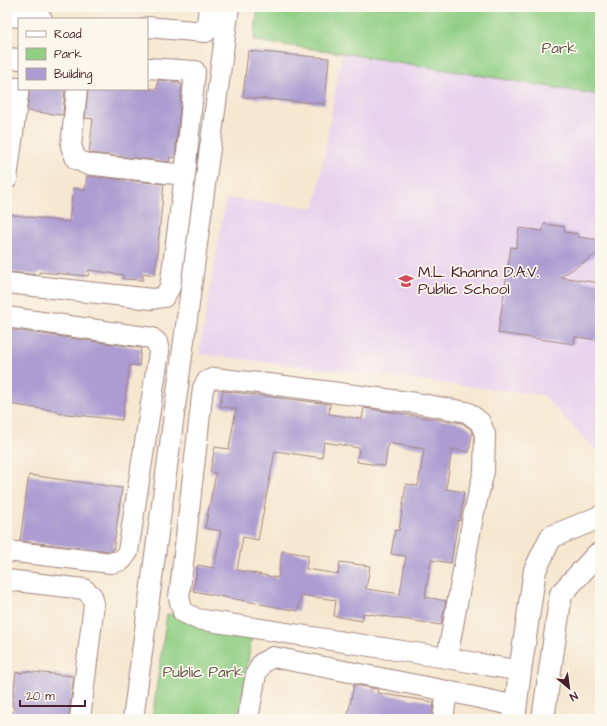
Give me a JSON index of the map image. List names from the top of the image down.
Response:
{
  "parks": ["Park", "Public Park"],
  "places": {
    "school or university": ["M.L. Khanna D.A.V. Public School"]
  },
  "legend": ["Road", "Park", "Building"],
  "scale_bar": "20 m",
  "north": "bottom right"
}
